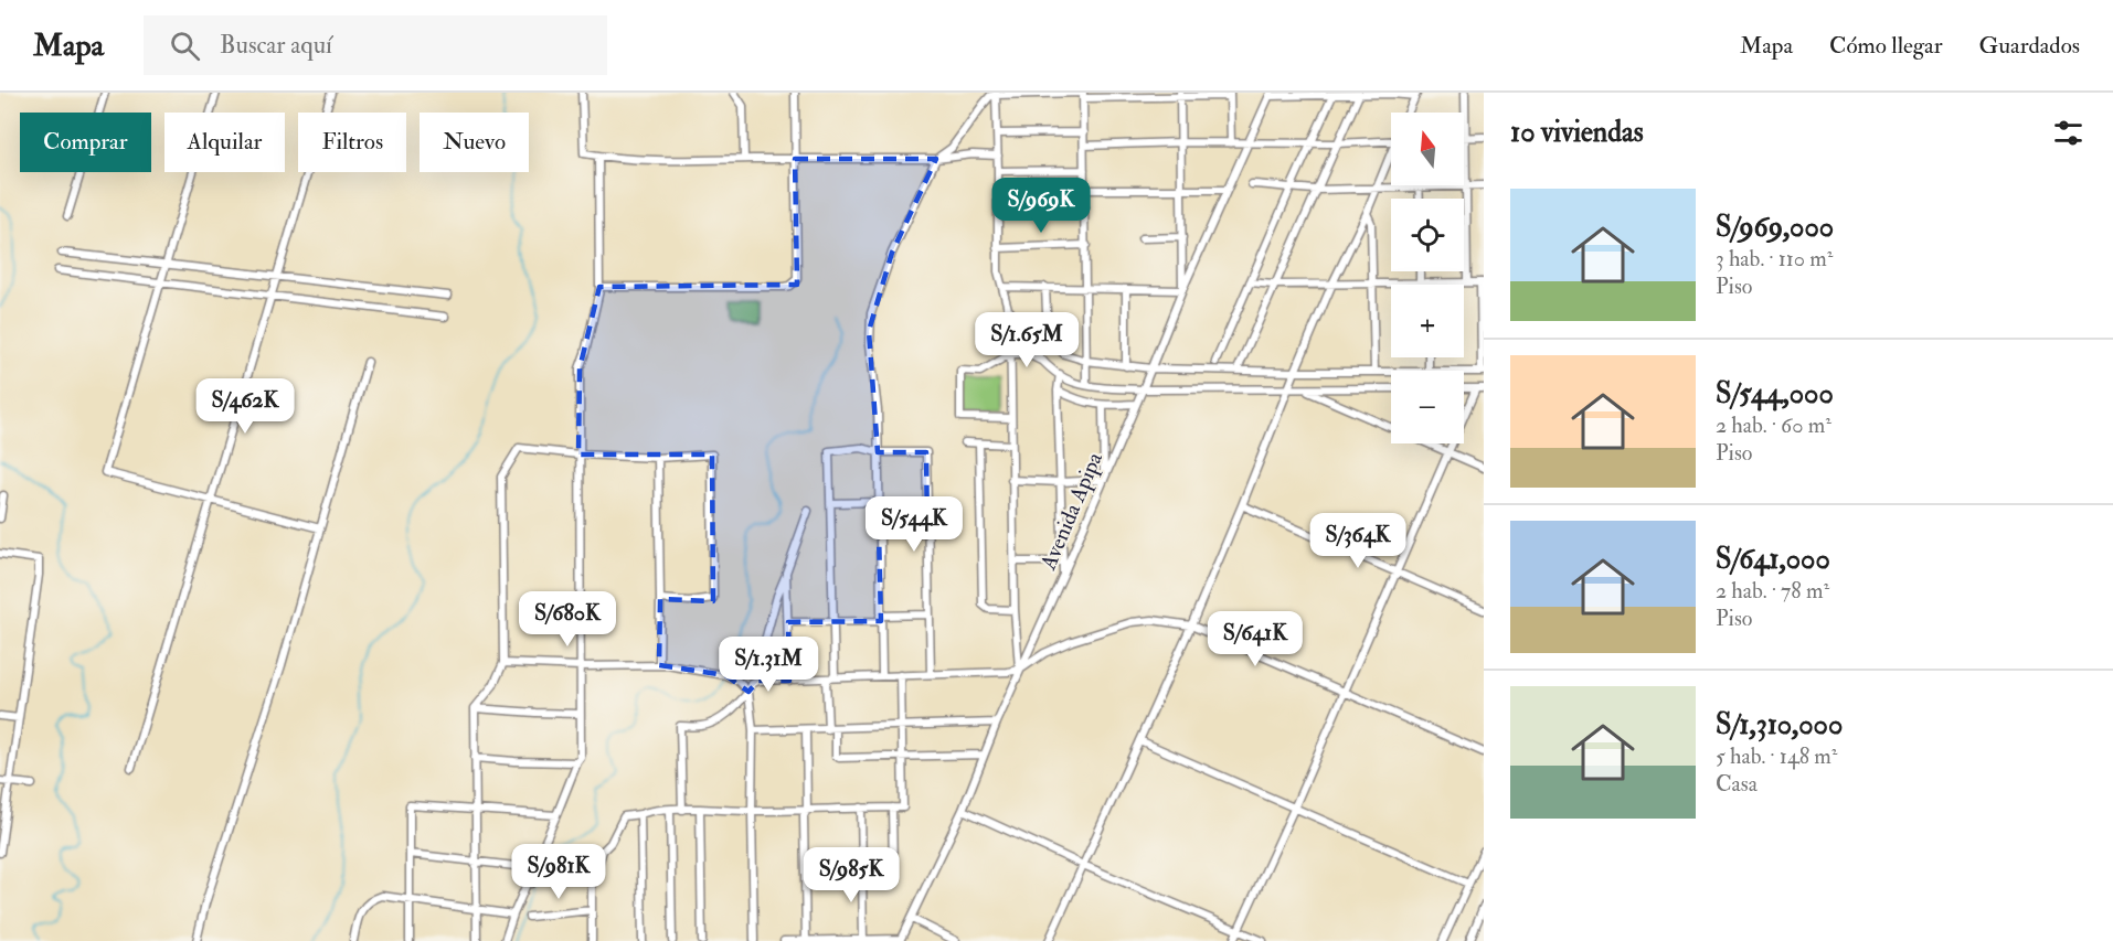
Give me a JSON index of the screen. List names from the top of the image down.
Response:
{
  "streets": {
    "street": ["Avenida Apipa"]
  },
  "north": "top",
  "page": {
    "header": "Mapa",
    "search": "Buscar aquí",
    "nav": ["Mapa", "Cómo llegar", "Guardados"],
    "heading": "10 viviendas",
    "map_buttons": ["+", "−"],
    "chip": [
      "Comprar",
      "Alquilar",
      "Filtros",
      "Nuevo"
    ],
    "list": [
      {
        "name": "S/969,000",
        "note": "3 hab. · 110 m² · Piso"
      },
      {
        "name": "S/544,000",
        "note": "2 hab. · 60 m² · Piso"
      },
      {
        "name": "S/641,000",
        "note": "2 hab. · 78 m² · Piso"
      },
      {
        "name": "S/1,310,000",
        "note": "5 hab. · 148 m² · Casa"
      }
    ],
    "price": [
      "S/969K",
      "S/1.65M",
      "S/462K",
      "S/544K",
      "S/364K",
      "S/680K",
      "S/641K",
      "S/1.31M",
      "S/981K",
      "S/985K"
    ]
  }
}
